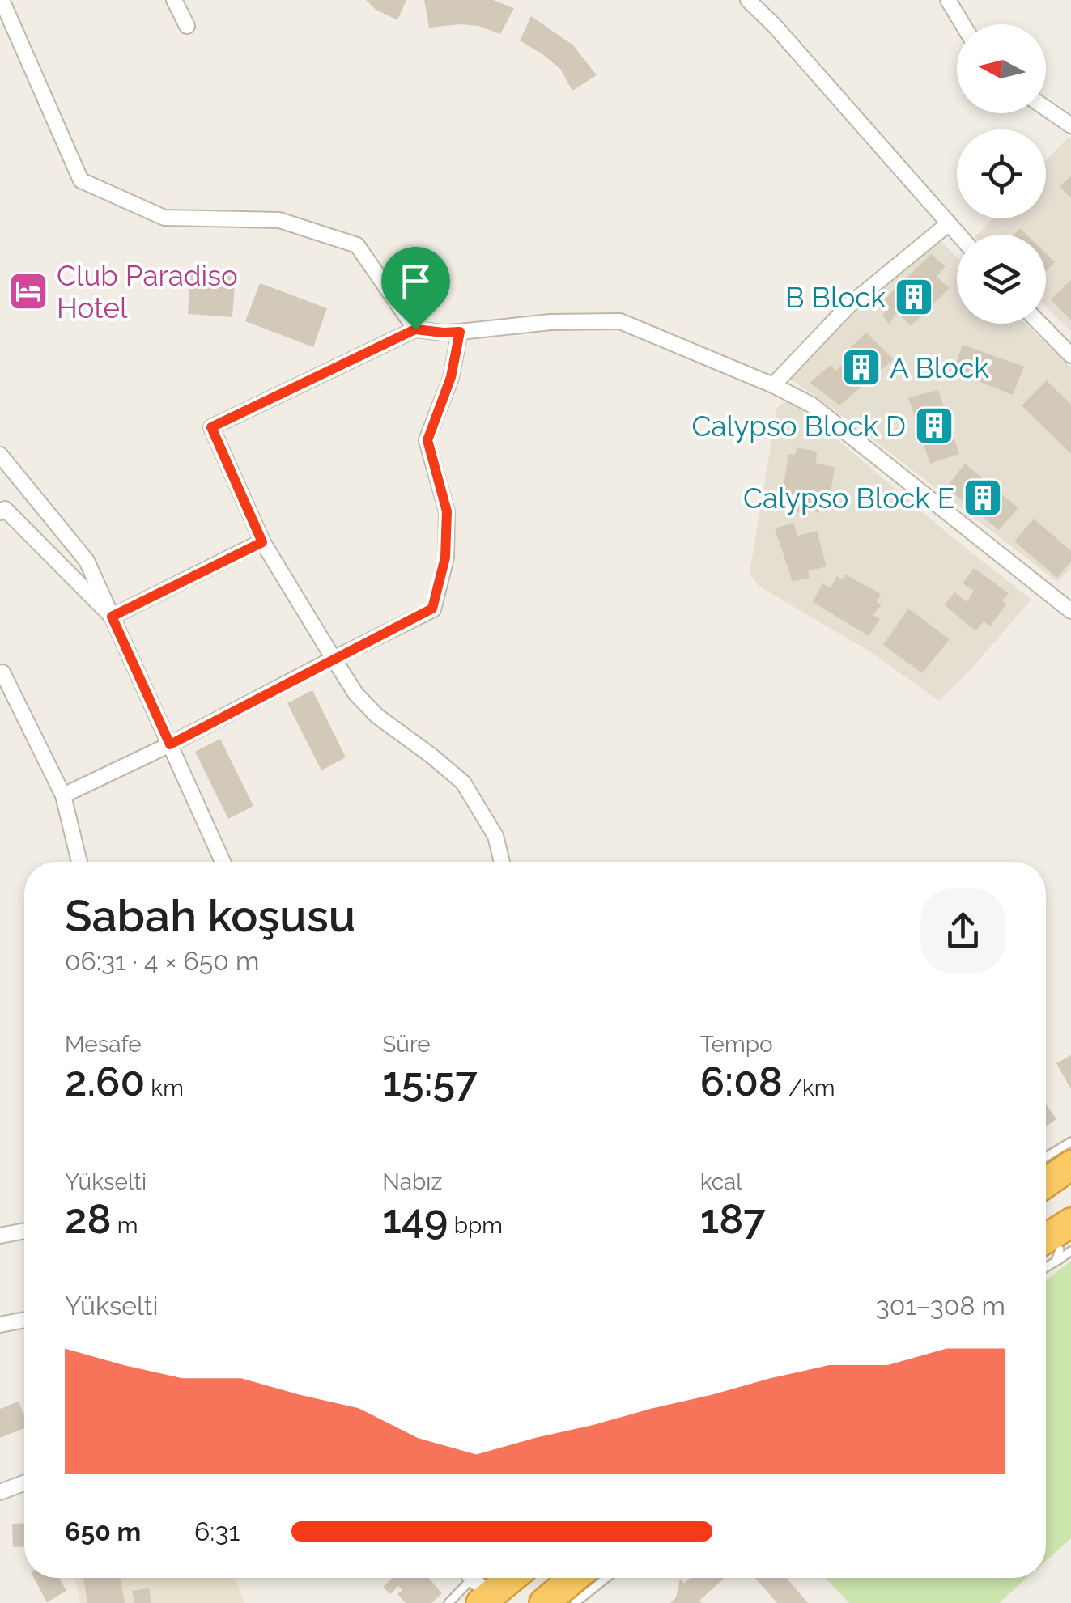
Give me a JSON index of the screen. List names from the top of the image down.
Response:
{
  "places": {
    "hotel": ["Club Paradiso Hotel"],
    "building": [
      "B Block",
      "A Block",
      "Calypso Block D",
      "Calypso Block E"
    ]
  },
  "north": "left",
  "page": {
    "heading": ["Sabah koşusu", "06:31 · 4 × 650 m"],
    "stats": [
      ["Mesafe", "2.60 km"],
      ["Süre", "15:57"],
      ["Tempo", "6:08 /km"],
      ["Yükselti", "28 m"],
      ["Nabız", "149 bpm"],
      ["kcal", "187"]
    ],
    "chart": ["Yükselti", "301–308 m"],
    "list": [
      {
        "name": "650 m",
        "note": "6:31"
      }
    ]
  }
}
